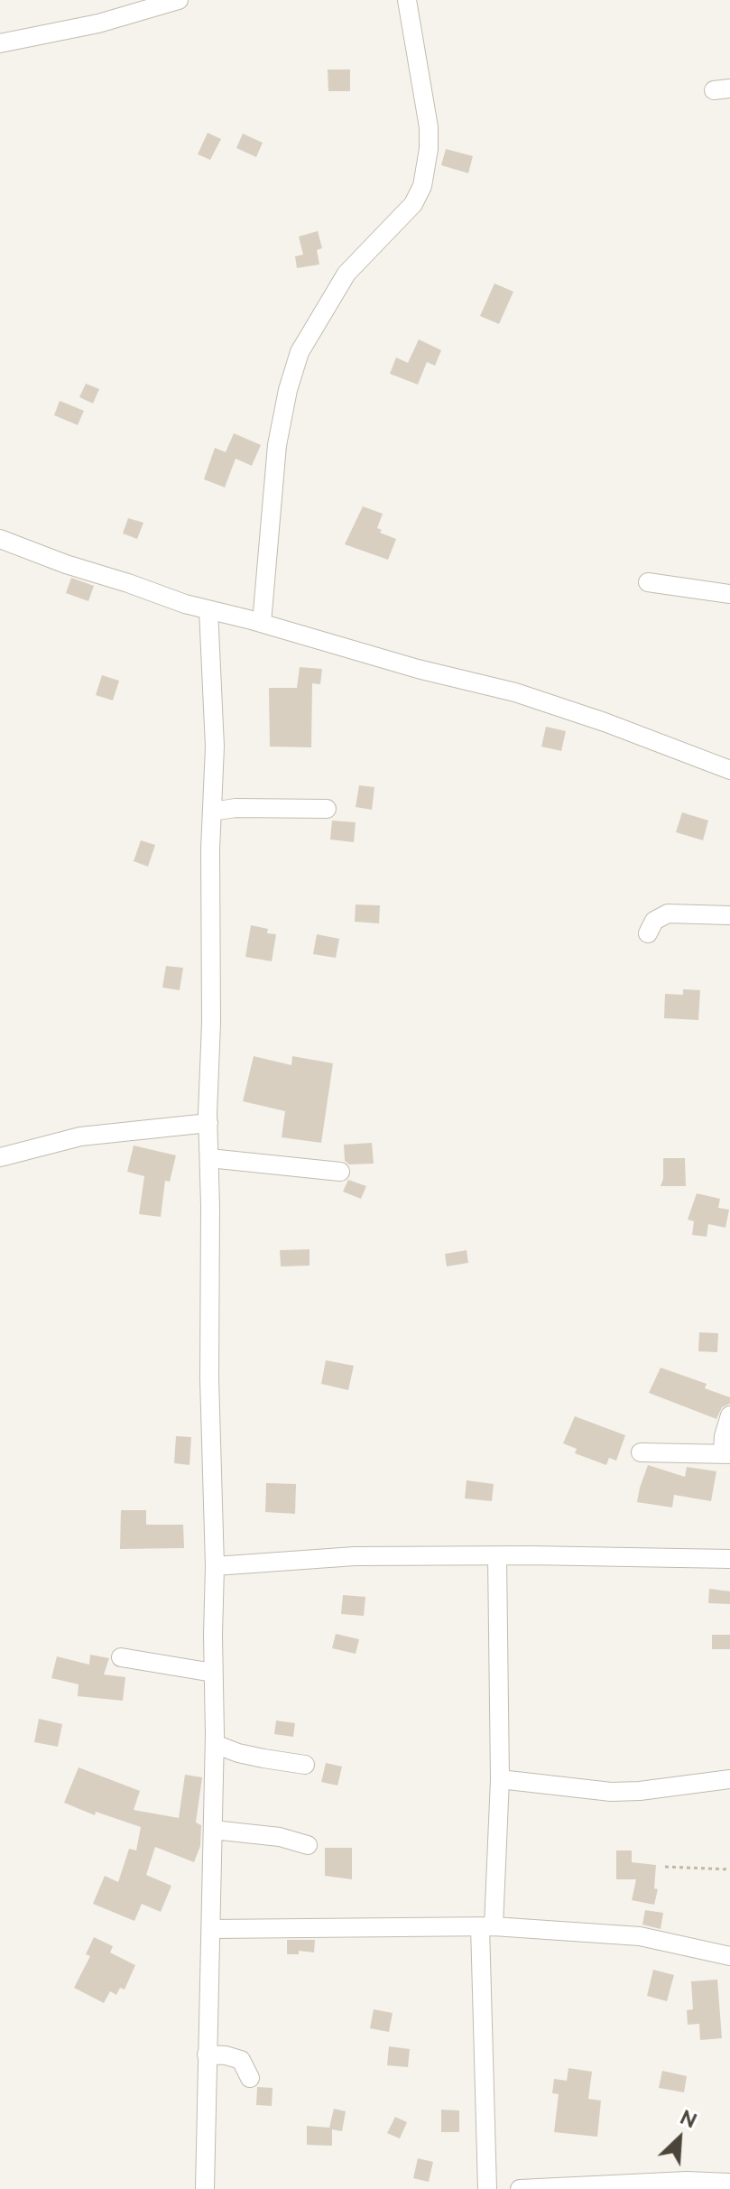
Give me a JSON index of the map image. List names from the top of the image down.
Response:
{
  "north": "top right"
}
